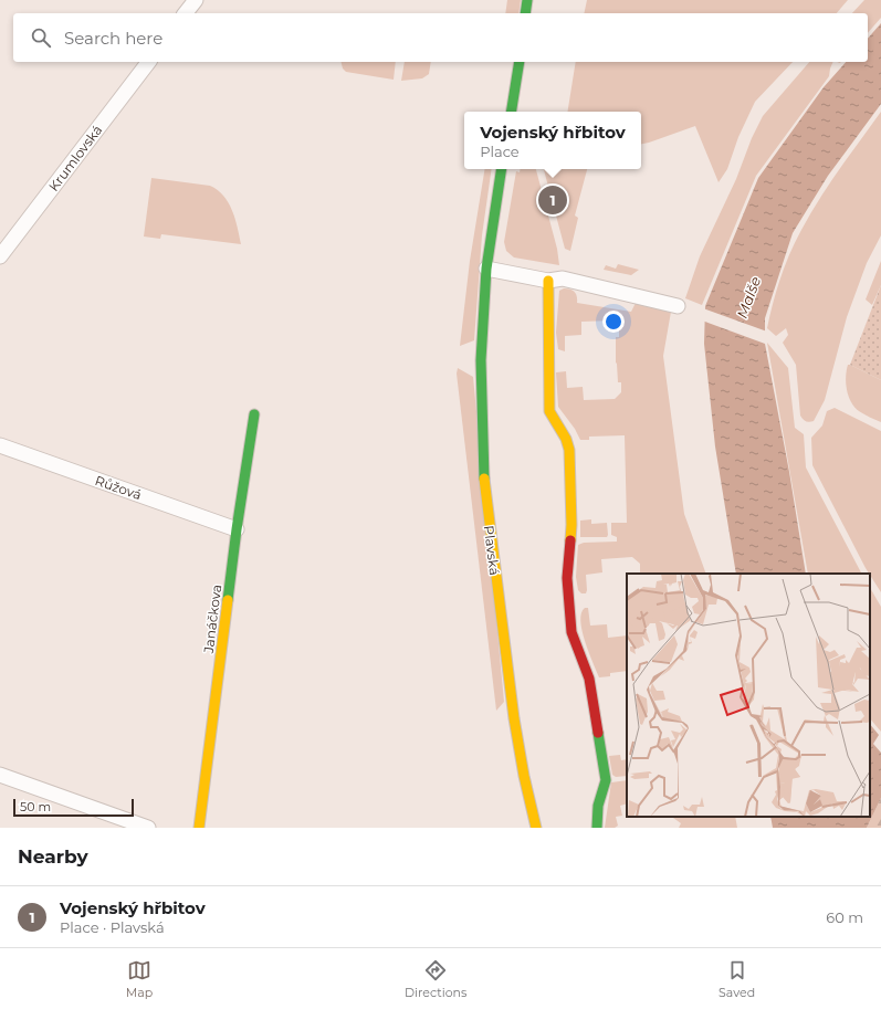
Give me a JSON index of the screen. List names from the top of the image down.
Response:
{
  "streets": {
    "street": [
      "Krumlovská",
      "Růžová",
      "Plavská",
      "Janáčkova"
    ]
  },
  "crossings": [
    ["Růžová", "Janáčkova"]
  ],
  "water": ["Malše"],
  "scale_bar": "50 m",
  "page": {
    "search": "Search here",
    "popup": ["Vojenský hřbitov", "Place"],
    "pins": "1",
    "scale": "50 m",
    "heading": "Nearby",
    "list": [
      {
        "mark": "1",
        "name": "Vojenský hřbitov",
        "note": "Place · Plavská",
        "value": "60 m"
      }
    ],
    "nav": ["Map", "Directions", "Saved"]
  }
}
